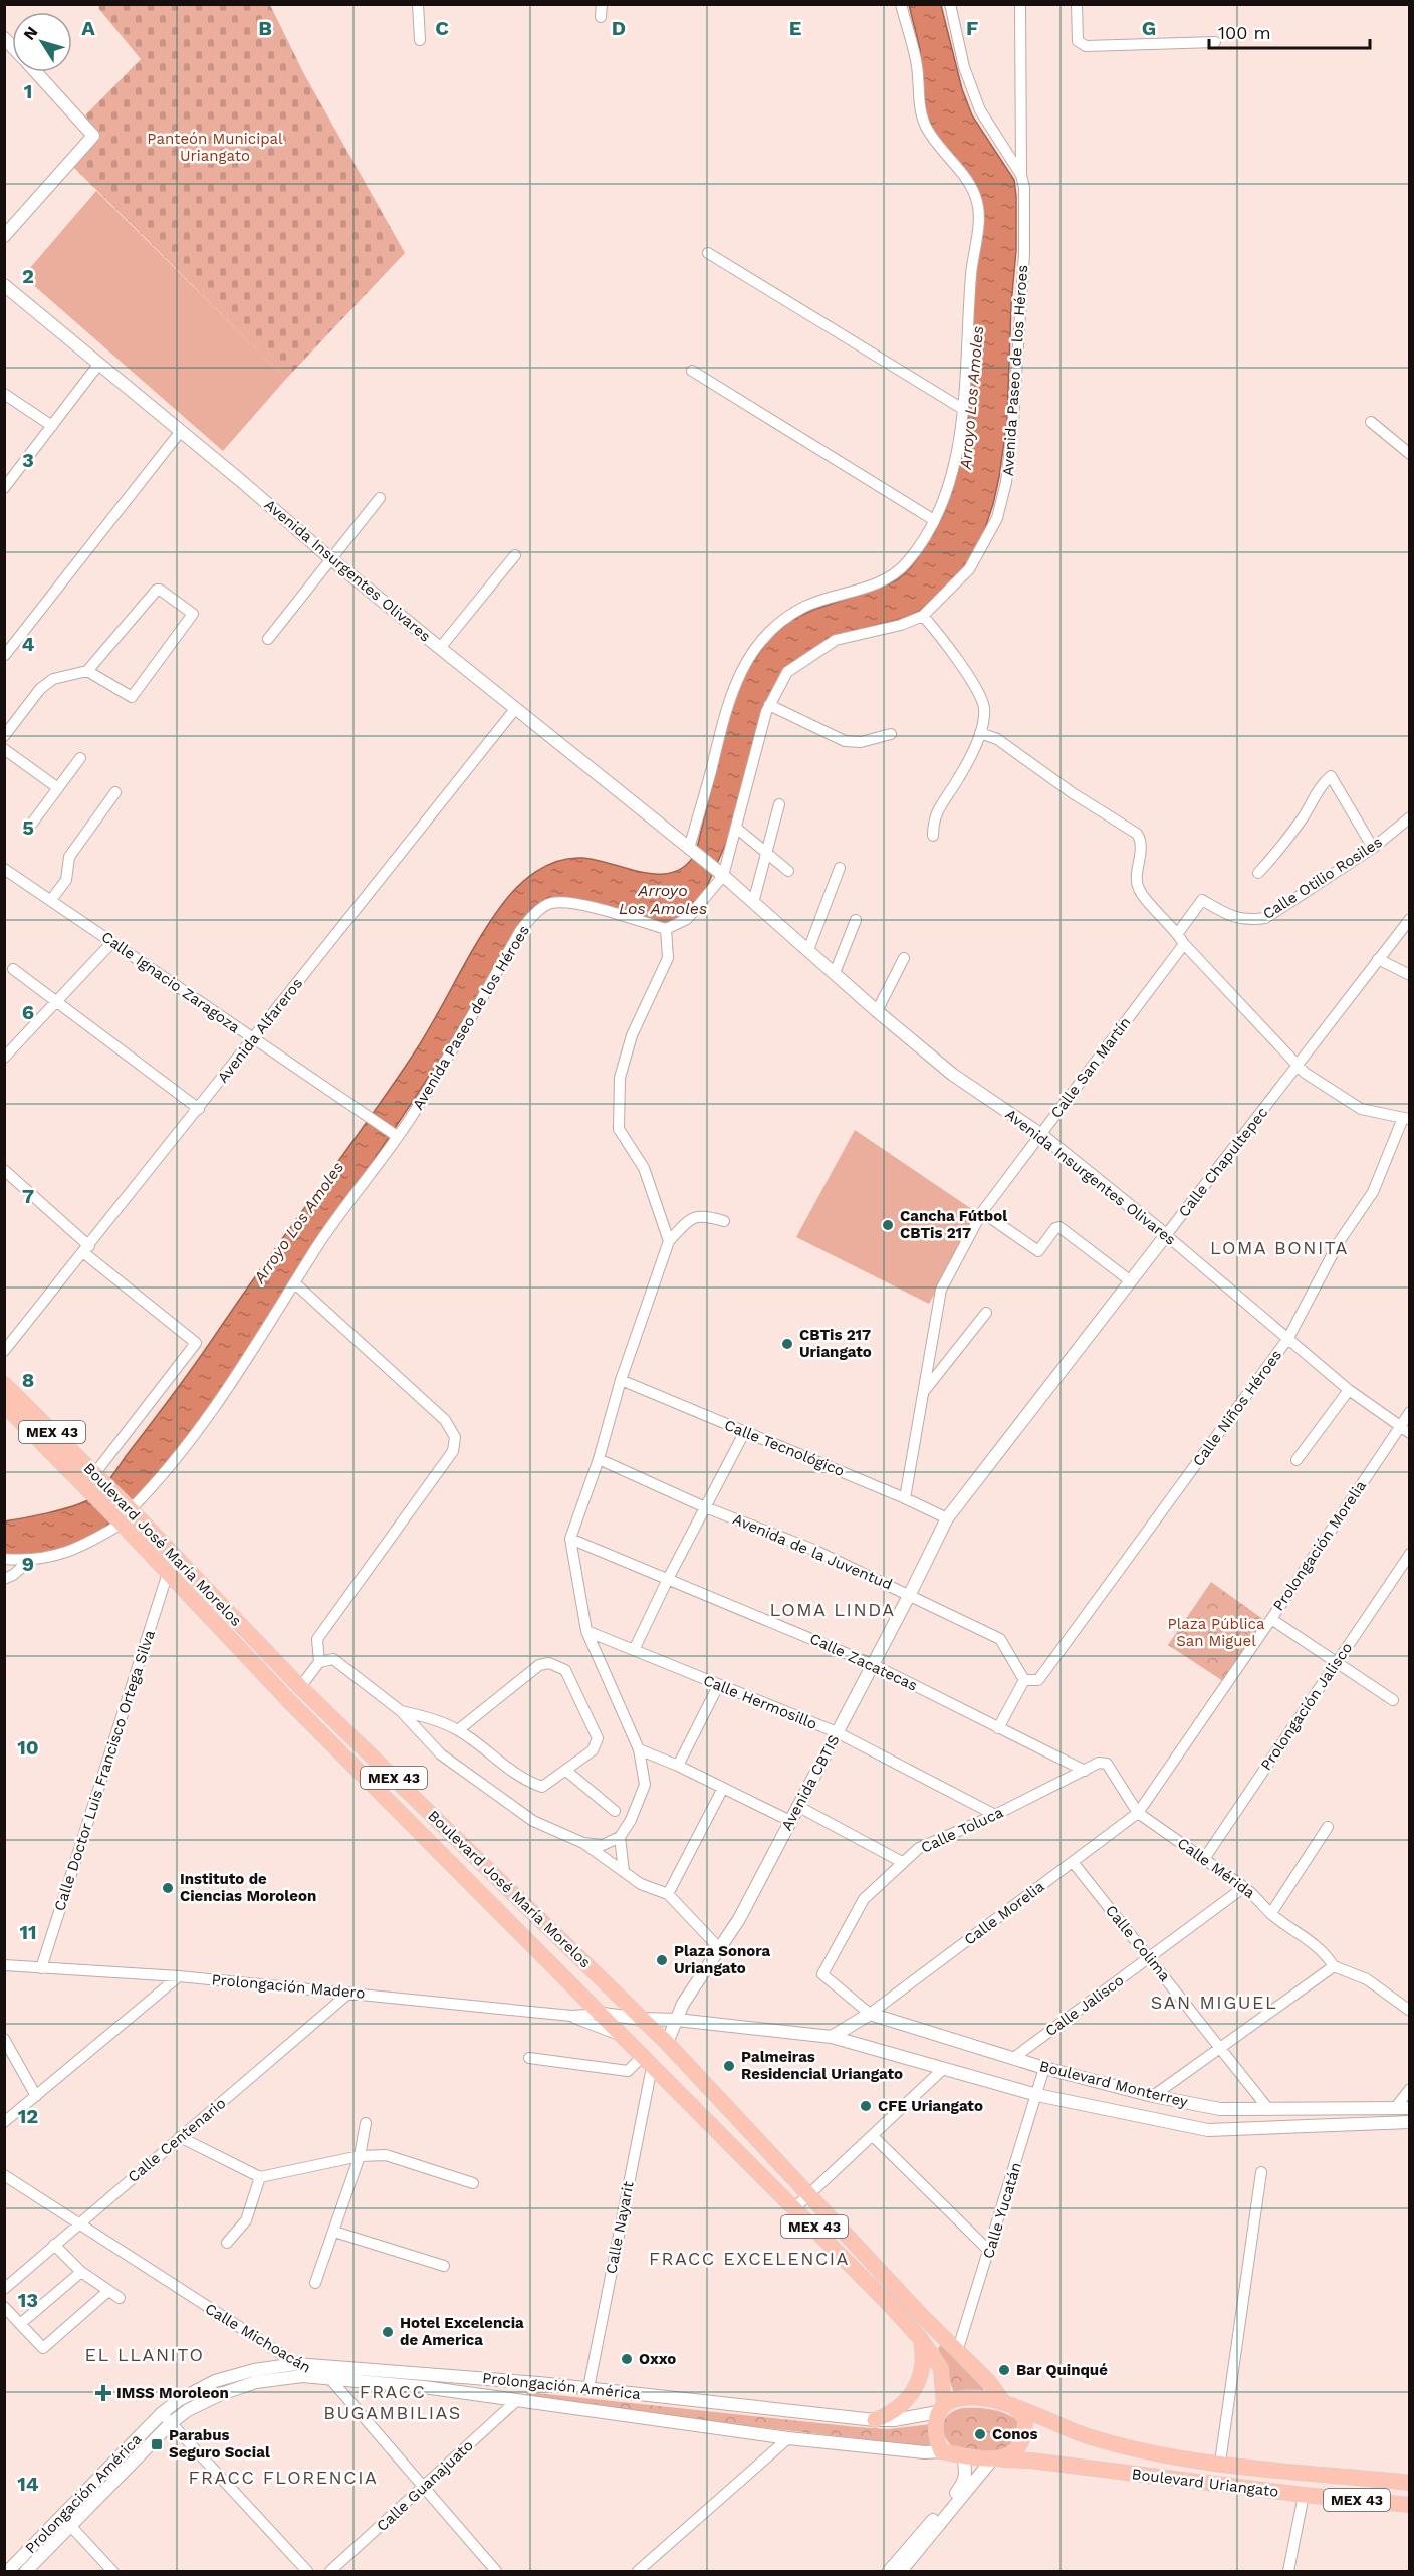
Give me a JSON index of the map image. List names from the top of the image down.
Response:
{
  "streets": {
    "main road": ["MEX 43", "Boulevard José María Morelos", "Boulevard Uriangato"],
    "street": [
      "Avenida Paseo de los Héroes",
      "Avenida Insurgentes Olivares",
      "Calle Otilio Rosiles",
      "Calle Ignacio Zaragoza",
      "Avenida Alfareros",
      "Calle San Martín",
      "Calle Chapultepec",
      "Calle Niños Héroes",
      "Calle Tecnológico",
      "Prolongación Morelia",
      "Avenida de la Juventud",
      "Calle Zacatecas",
      "Calle Hermosillo",
      "Prolongación Jalisco",
      "Calle Doctor Luis Francisco Ortega Silva",
      "Avenida CBTIS",
      "Calle Toluca",
      "Calle Mérida",
      "Calle Morelia",
      "Calle Colima",
      "Prolongación Madero",
      "Calle Jalisco",
      "Boulevard Monterrey",
      "Calle Centenario",
      "Calle Yucatán",
      "Calle Nayarit",
      "Calle Michoacán",
      "Prolongación América",
      "Calle Guanajuato"
    ]
  },
  "crossings": [
    ["Avenida Paseo de los Héroes", "Avenida Insurgentes Olivares"],
    ["Avenida Paseo de los Héroes", "Calle Ignacio Zaragoza"],
    ["Avenida Paseo de los Héroes", "Boulevard José María Morelos"],
    ["Avenida Insurgentes Olivares", "Avenida Alfareros"],
    ["Avenida Insurgentes Olivares", "Calle San Martín"],
    ["Avenida Insurgentes Olivares", "Calle Chapultepec"],
    ["Avenida Insurgentes Olivares", "Calle Niños Héroes"],
    ["Avenida Insurgentes Olivares", "Prolongación Morelia"],
    ["Calle Ignacio Zaragoza", "Avenida Alfareros"],
    ["Calle San Martín", "Calle Tecnológico"],
    ["Calle Chapultepec", "Calle Tecnológico"],
    ["Calle Chapultepec", "Avenida CBTIS"],
    ["Calle Niños Héroes", "Avenida de la Juventud"],
    ["MEX 43", "Boulevard José María Morelos"],
    ["MEX 43", "Prolongación América"],
    ["MEX 43", "Boulevard Uriangato"],
    ["Calle Tecnológico", "Avenida CBTIS"],
    ["Boulevard José María Morelos", "Calle Doctor Luis Francisco Ortega Silva"],
    ["Boulevard José María Morelos", "Avenida CBTIS"],
    ["Boulevard José María Morelos", "Prolongación Madero"],
    ["Boulevard José María Morelos", "Boulevard Monterrey"],
    ["Boulevard José María Morelos", "Calle Yucatán"],
    ["Boulevard José María Morelos", "Calle Nayarit"],
    ["Boulevard José María Morelos", "Prolongación América"],
    ["Boulevard José María Morelos", "Boulevard Uriangato"],
    ["Prolongación Morelia", "Calle Mérida"],
    ["Prolongación Morelia", "Calle Morelia"],
    ["Avenida de la Juventud", "Avenida CBTIS"],
    ["Calle Zacatecas", "Avenida CBTIS"],
    ["Calle Zacatecas", "Calle Toluca"],
    ["Calle Hermosillo", "Avenida CBTIS"],
    ["Calle Hermosillo", "Calle Toluca"],
    ["Prolongación Jalisco", "Calle Mérida"],
    ["Calle Doctor Luis Francisco Ortega Silva", "Prolongación Madero"],
    ["Avenida CBTIS", "Boulevard Monterrey"],
    ["Calle Toluca", "Calle Mérida"],
    ["Calle Toluca", "Calle Morelia"],
    ["Calle Toluca", "Boulevard Monterrey"],
    ["Calle Mérida", "Calle Morelia"],
    ["Calle Mérida", "Calle Jalisco"],
    ["Calle Morelia", "Calle Colima"],
    ["Calle Morelia", "Boulevard Monterrey"],
    ["Calle Colima", "Calle Jalisco"],
    ["Calle Colima", "Boulevard Monterrey"],
    ["Prolongación Madero", "Boulevard Monterrey"],
    ["Prolongación Madero", "Calle Centenario"],
    ["Calle Jalisco", "Boulevard Monterrey"],
    ["Boulevard Monterrey", "Calle Yucatán"],
    ["Calle Centenario", "Calle Michoacán"],
    ["Calle Nayarit", "Prolongación América"],
    ["Calle Michoacán", "Prolongación América"],
    ["Calle Michoacán", "Calle Guanajuato"],
    ["Prolongación América", "Boulevard Uriangato"],
    ["Prolongación América", "Calle Guanajuato"]
  ],
  "districts": [
    "LOMA BONITA",
    "LOMA LINDA",
    "SAN MIGUEL",
    "FRACC EXCELENCIA",
    "EL LLANITO",
    "FRACC BUGAMBILIAS",
    "FRACC FLORENCIA"
  ],
  "water": ["Arroyo Los Amoles"],
  "parks": ["Panteón Municipal Uriangato", "Plaza Pública San Miguel"],
  "places": {
    "other": [
      "Cancha Fútbol CBTis 217",
      "CBTis 217 Uriangato",
      "Instituto de Ciencias Moroleon",
      "Plaza Sonora Uriangato",
      "Palmeiras Residencial Uriangato",
      "CFE Uriangato",
      "Hotel Excelencia de America",
      "Oxxo",
      "Bar Quinqué",
      "Conos"
    ],
    "health": ["IMSS Moroleon"],
    "transit": ["Parabus Seguro Social"]
  },
  "scale_bar": "100 m",
  "north": "top left",
  "grid": {
    "columns": [
      "A",
      "B",
      "C",
      "D",
      "E",
      "F",
      "G"
    ],
    "rows": [
      "1",
      "2",
      "3",
      "4",
      "5",
      "6",
      "7",
      "8",
      "9",
      "10",
      "11",
      "12",
      "13",
      "14"
    ]
  }
}
